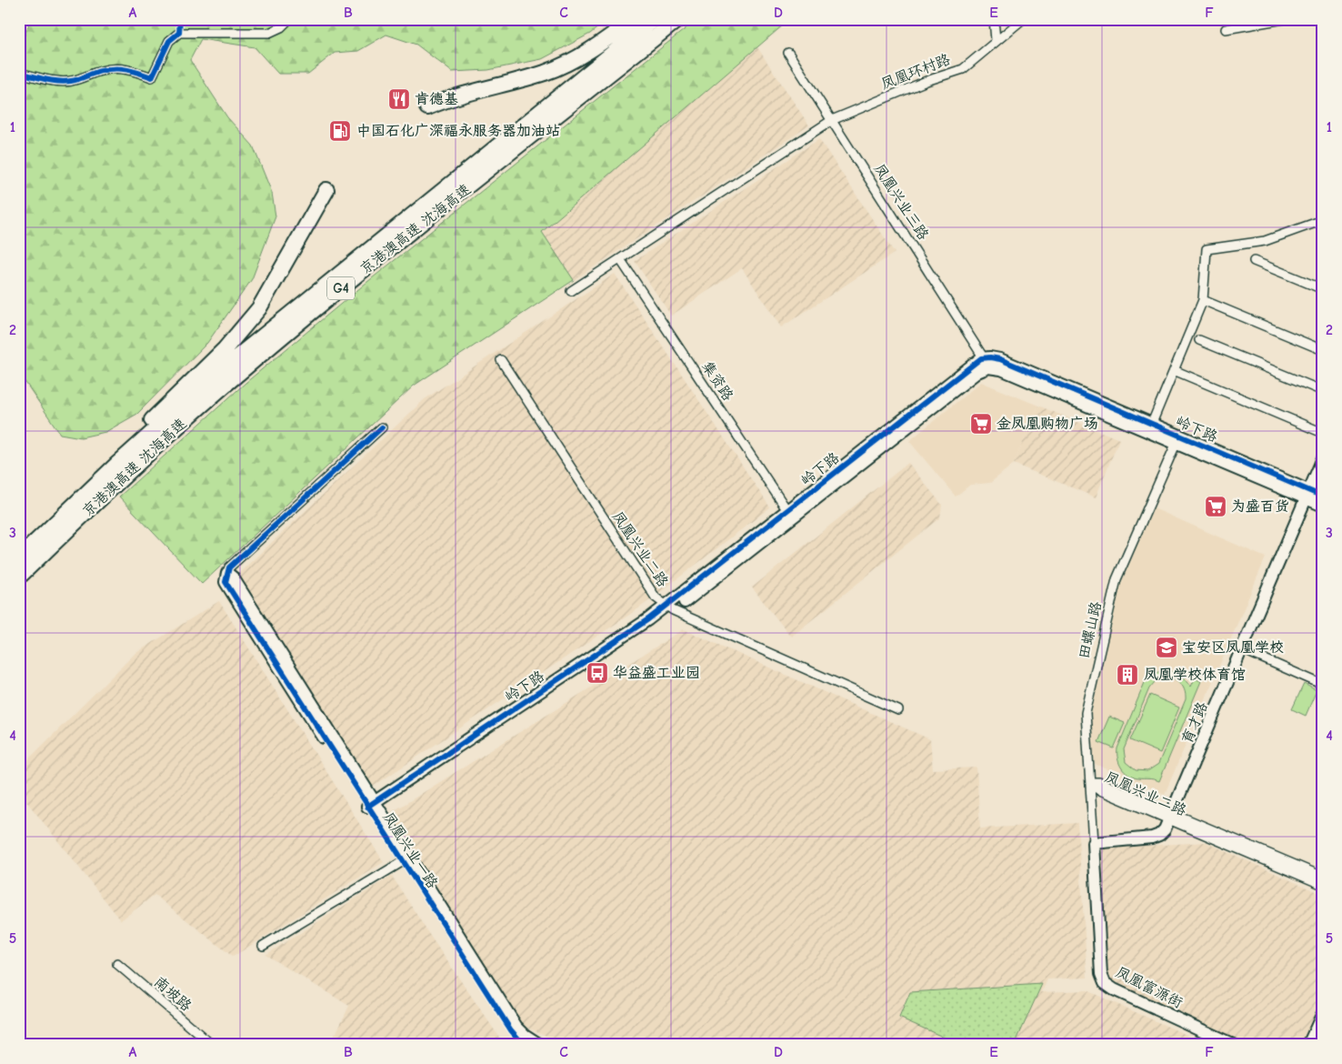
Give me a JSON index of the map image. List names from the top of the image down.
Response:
{
  "streets": {
    "highway": ["京港澳高速 沈海高速", "G4"],
    "street": [
      "凤凰环村路",
      "凤凰兴业三路",
      "集资路",
      "岭下路",
      "凤凰兴业二路",
      "田螺山路",
      "育才路",
      "凤凰兴业一路",
      "凤凰富源街",
      "南坡路"
    ]
  },
  "crossings": [
    ["凤凰环村路", "凤凰兴业三路"],
    ["凤凰环村路", "集资路"],
    ["凤凰兴业三路", "岭下路"],
    ["集资路", "岭下路"],
    ["岭下路", "凤凰兴业二路"],
    ["岭下路", "田螺山路"],
    ["岭下路", "育才路"],
    ["岭下路", "凤凰兴业一路"],
    ["凤凰兴业二路", "田螺山路"],
    ["凤凰兴业二路", "育才路"],
    ["田螺山路", "育才路"],
    ["田螺山路", "凤凰富源街"],
    ["育才路", "凤凰富源街"]
  ],
  "places": {
    "restaurant": ["肯德基"],
    "fuel station": ["中国石化广深福永服务器加油站"],
    "supermarket": ["金凤凰购物广场", "为盛百货"],
    "school or university": ["宝安区凤凰学校"],
    "bus stop": ["华益盛工业园"],
    "building": ["凤凰学校体育馆"]
  },
  "grid": {
    "columns": [
      "A",
      "B",
      "C",
      "D",
      "E",
      "F"
    ],
    "rows": [
      "1",
      "2",
      "3",
      "4",
      "5"
    ]
  }
}
